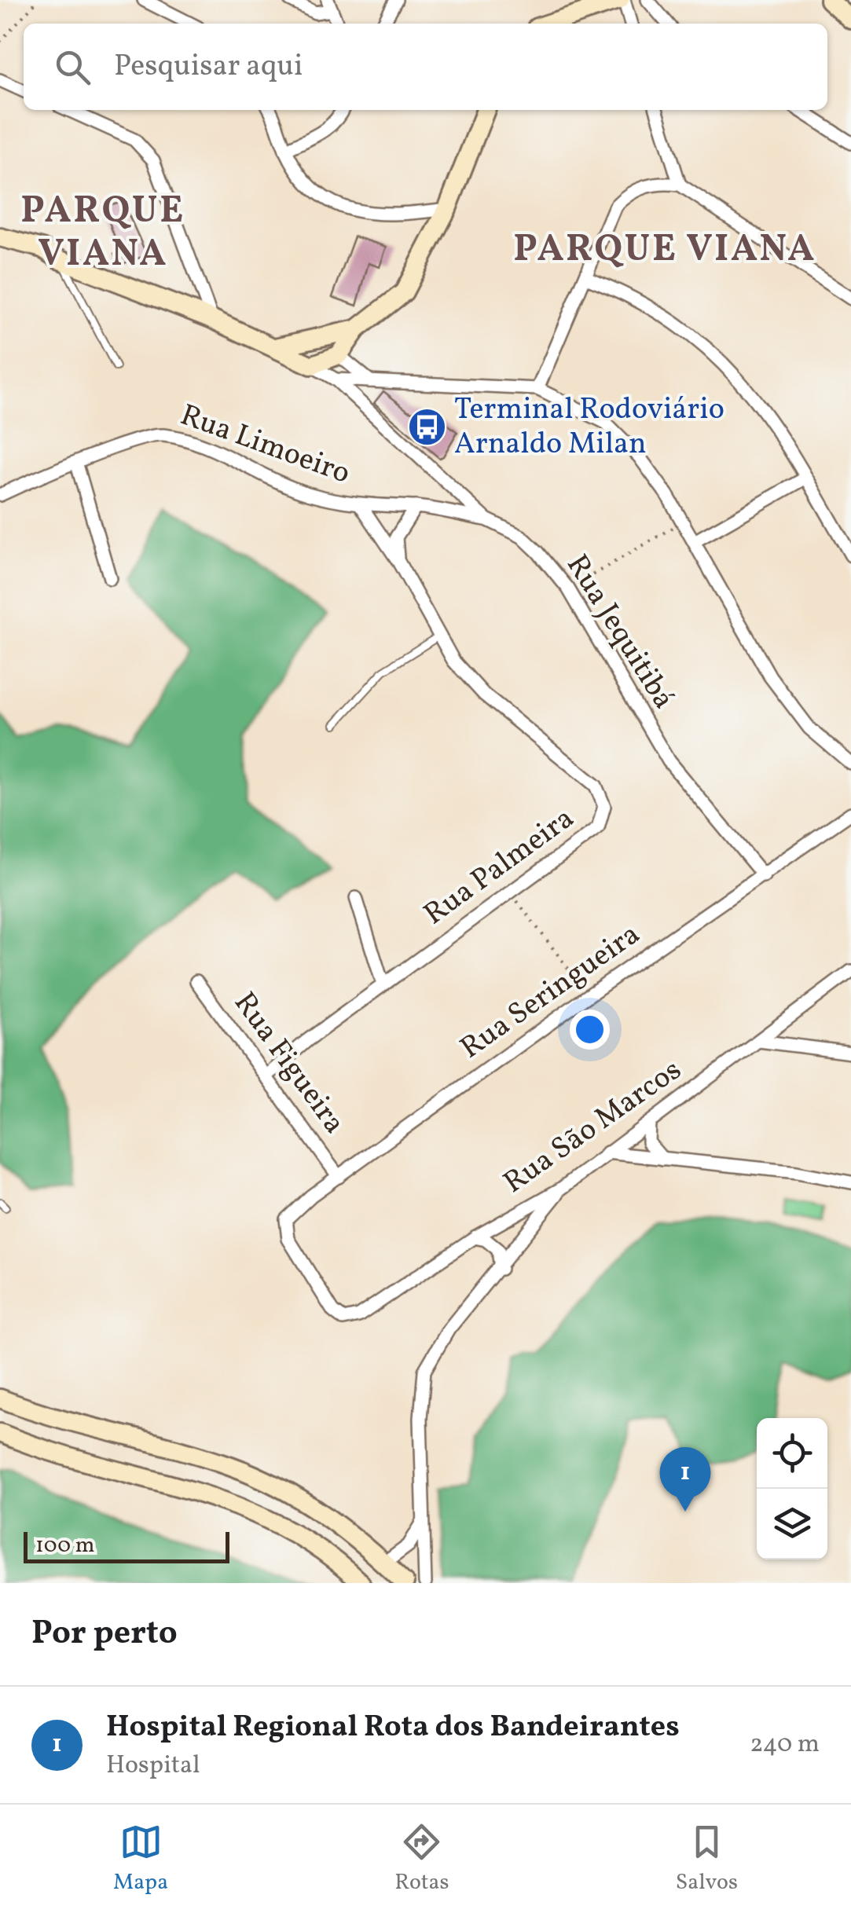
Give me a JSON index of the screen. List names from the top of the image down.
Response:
{
  "streets": {
    "street": [
      "Rua Limoeiro",
      "Rua Jequitibá",
      "Rua Palmeira",
      "Rua Seringueira",
      "Rua Figueira",
      "Rua São Marcos"
    ]
  },
  "crossings": [
    ["Rua Limoeiro", "Rua Jequitibá"],
    ["Rua Limoeiro", "Rua Palmeira"],
    ["Rua Jequitibá", "Rua Seringueira"],
    ["Rua Palmeira", "Rua Figueira"],
    ["Rua Seringueira", "Rua Figueira"],
    ["Rua Seringueira", "Rua São Marcos"]
  ],
  "districts": ["PARQUE VIANA", "PARQUE VIANA"],
  "places": {
    "bus stop": ["Terminal Rodoviário Arnaldo Milan"]
  },
  "scale_bar": "100 m",
  "page": {
    "search": "Pesquisar aqui",
    "pins": "1",
    "scale": "100 m",
    "heading": "Por perto",
    "list": [
      {
        "mark": "1",
        "name": "Hospital Regional Rota dos Bandeirantes",
        "note": "Hospital",
        "value": "240 m"
      }
    ],
    "nav": ["Mapa", "Rotas", "Salvos"]
  }
}
